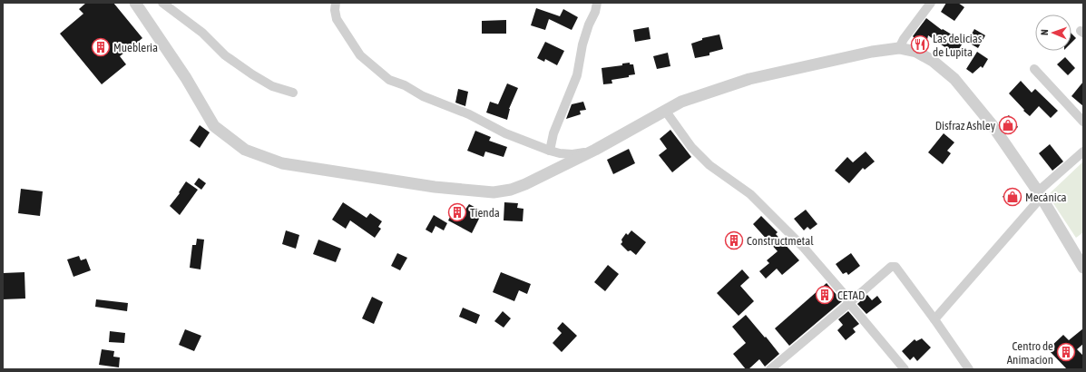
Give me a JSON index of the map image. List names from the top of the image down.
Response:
{
  "places": {
    "restaurant": ["Las delicias de Lupita"],
    "building": [
      "Muebleria",
      "Tienda",
      "Constructmetal",
      "CETAD",
      "Centro de Animacion"
    ],
    "shop": ["Disfraz Ashley", "Mecánica"]
  },
  "north": "left"
}
